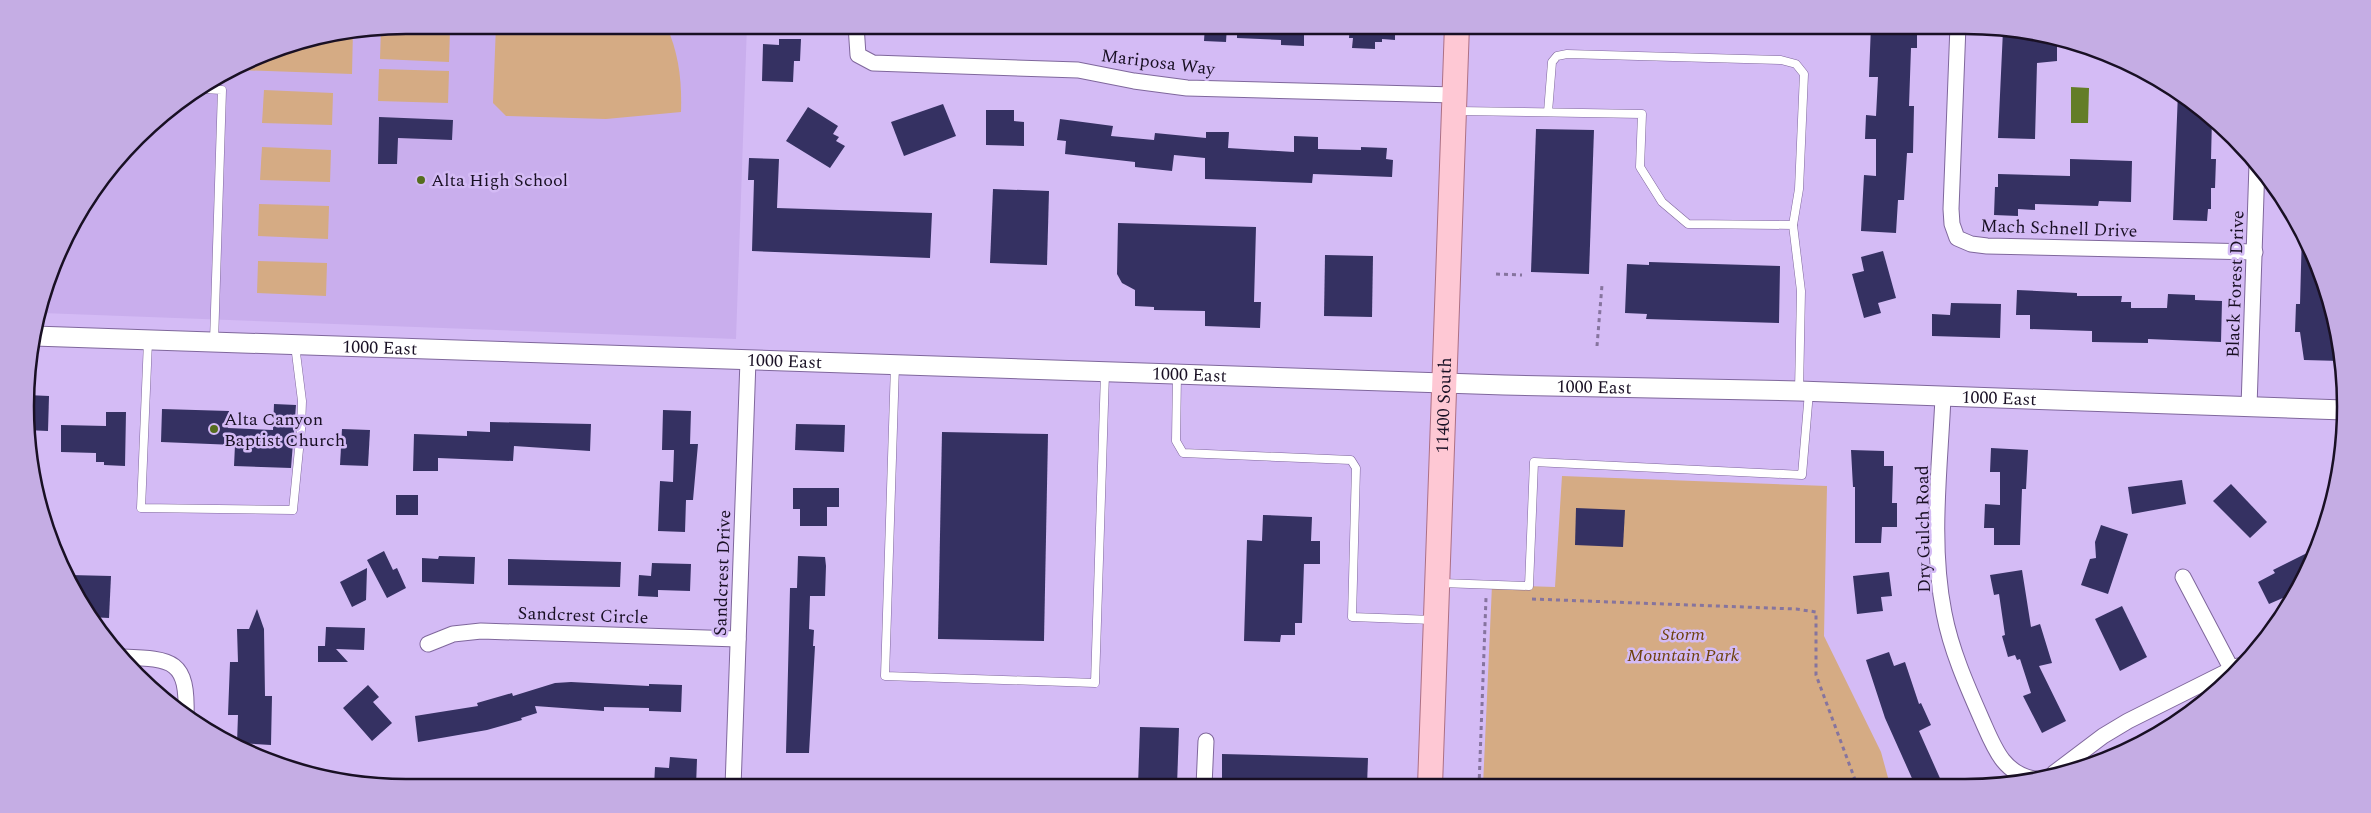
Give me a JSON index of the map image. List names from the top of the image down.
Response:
{
  "streets": {
    "main road": ["11400 South"],
    "street": [
      "Mariposa Way",
      "Mach Schnell Drive",
      "Black Forest Drive",
      "1000 East",
      "Dry Gulch Road",
      "Sandcrest Drive",
      "Sandcrest Circle"
    ]
  },
  "crossings": [
    ["Mariposa Way", "11400 South"],
    ["Mach Schnell Drive", "Black Forest Drive"],
    ["Black Forest Drive", "1000 East"],
    ["1000 East", "11400 South"],
    ["1000 East", "Dry Gulch Road"],
    ["1000 East", "Sandcrest Drive"],
    ["Sandcrest Drive", "Sandcrest Circle"]
  ],
  "parks": ["Storm Mountain Park"],
  "places": ["Alta High School", "Alta Canyon Baptist Church"]
}
